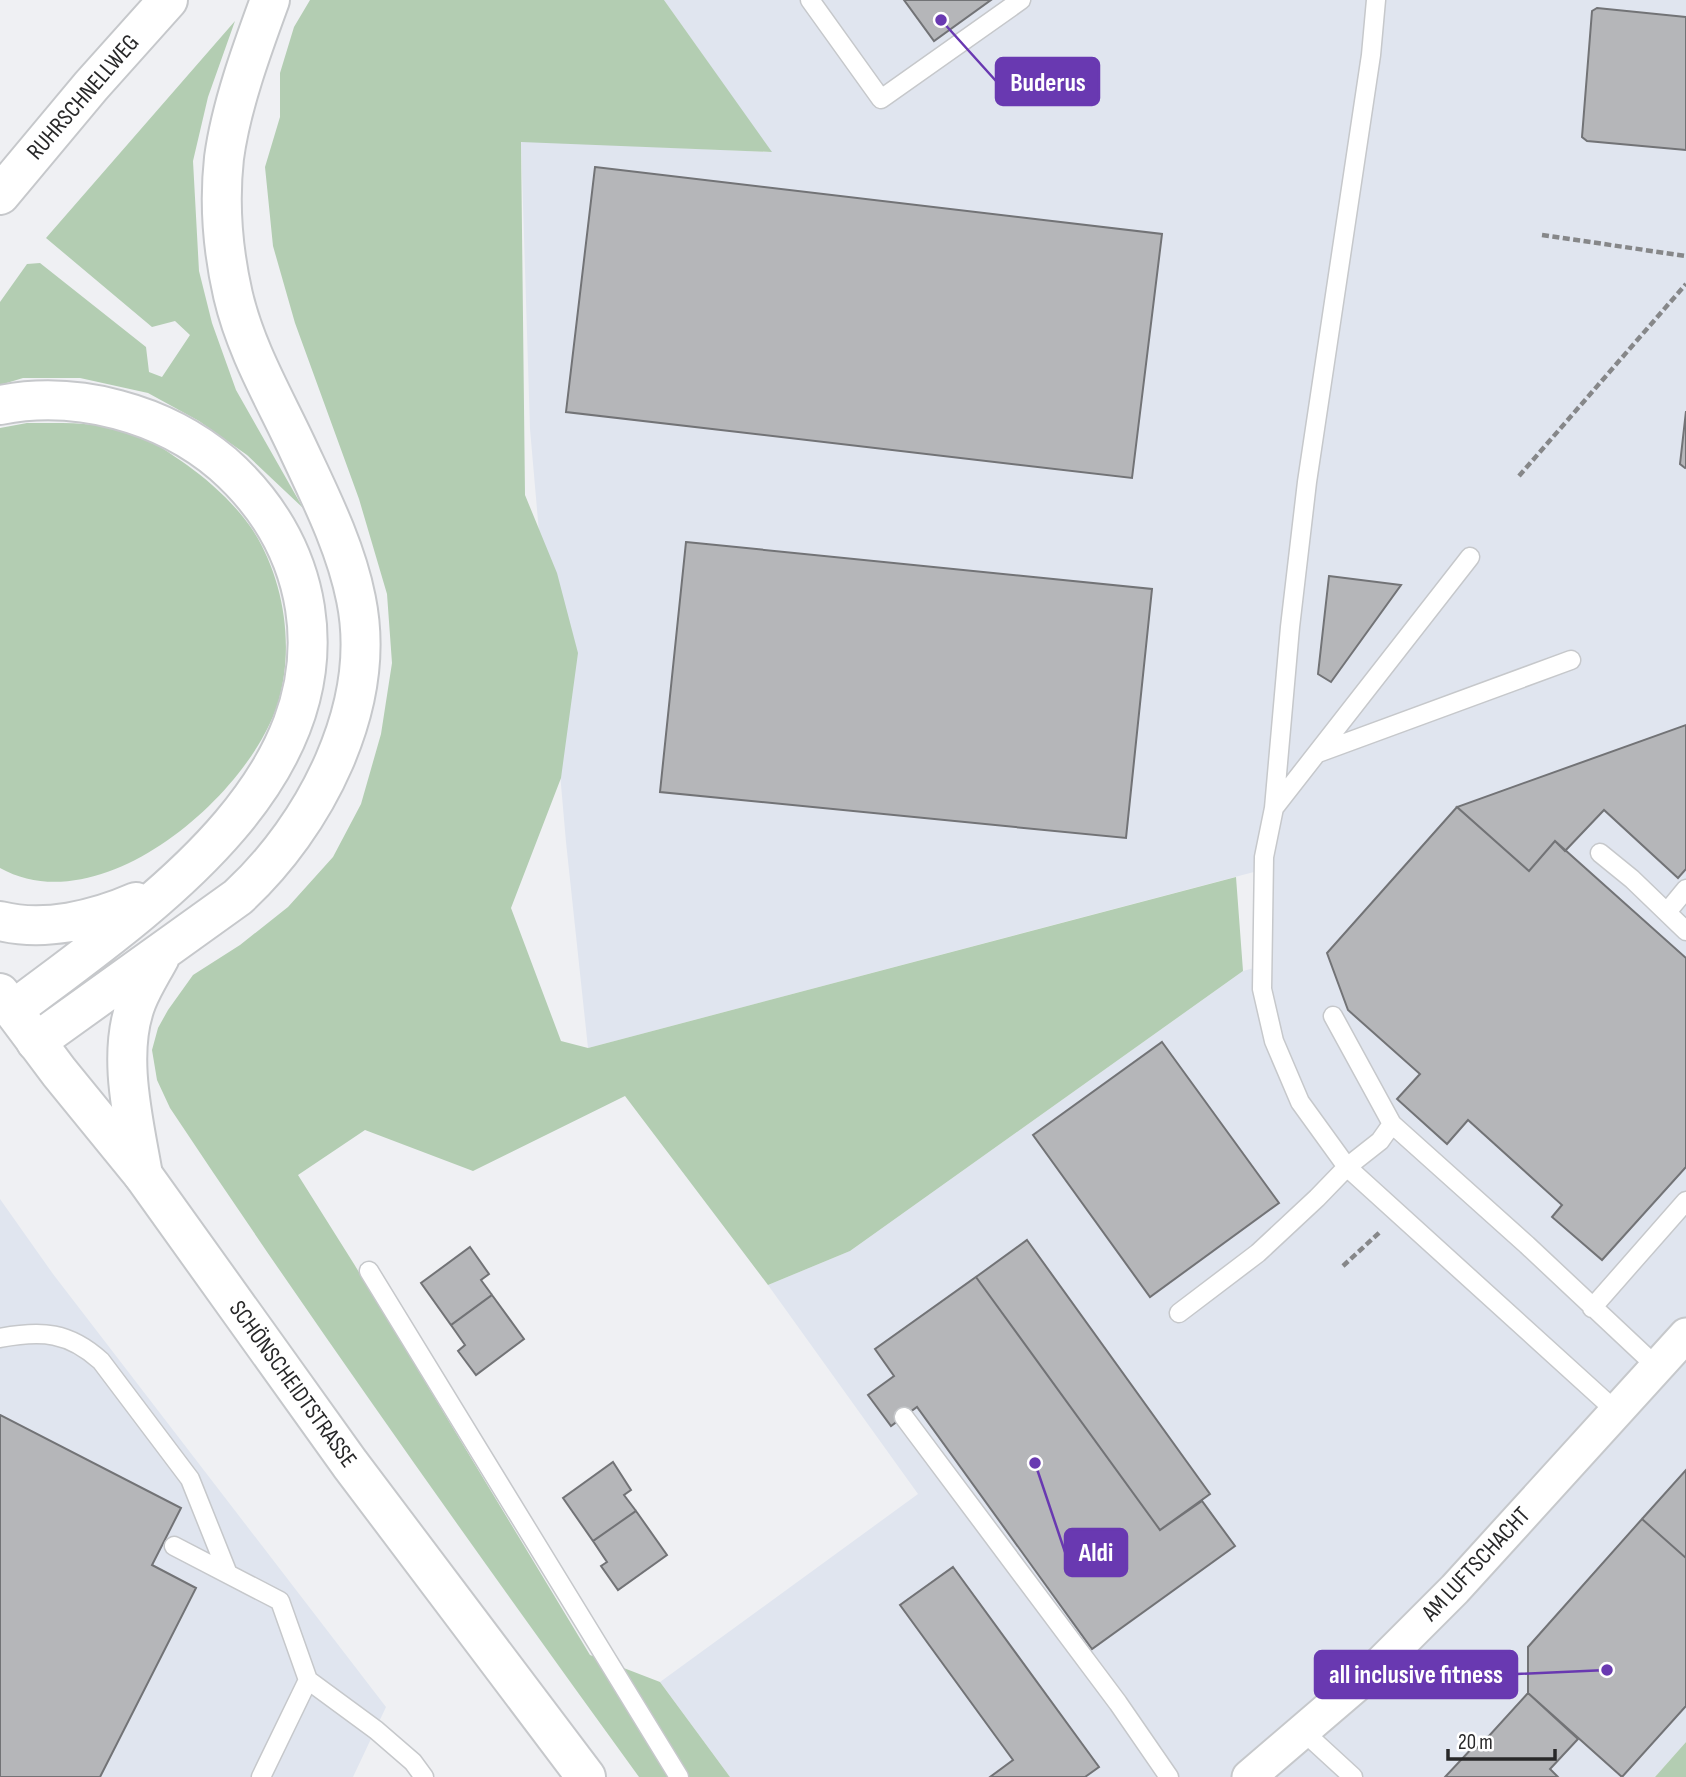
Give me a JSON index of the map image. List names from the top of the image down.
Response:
{
  "streets": {
    "main road": ["RUHRSCHNELLWEG", "SCHÖNSCHEIDTSTRASSE"],
    "street": ["AM LUFTSCHACHT"]
  },
  "places": ["Buderus", "Aldi", "all inclusive fitness"],
  "scale_bar": "20 m"
}
